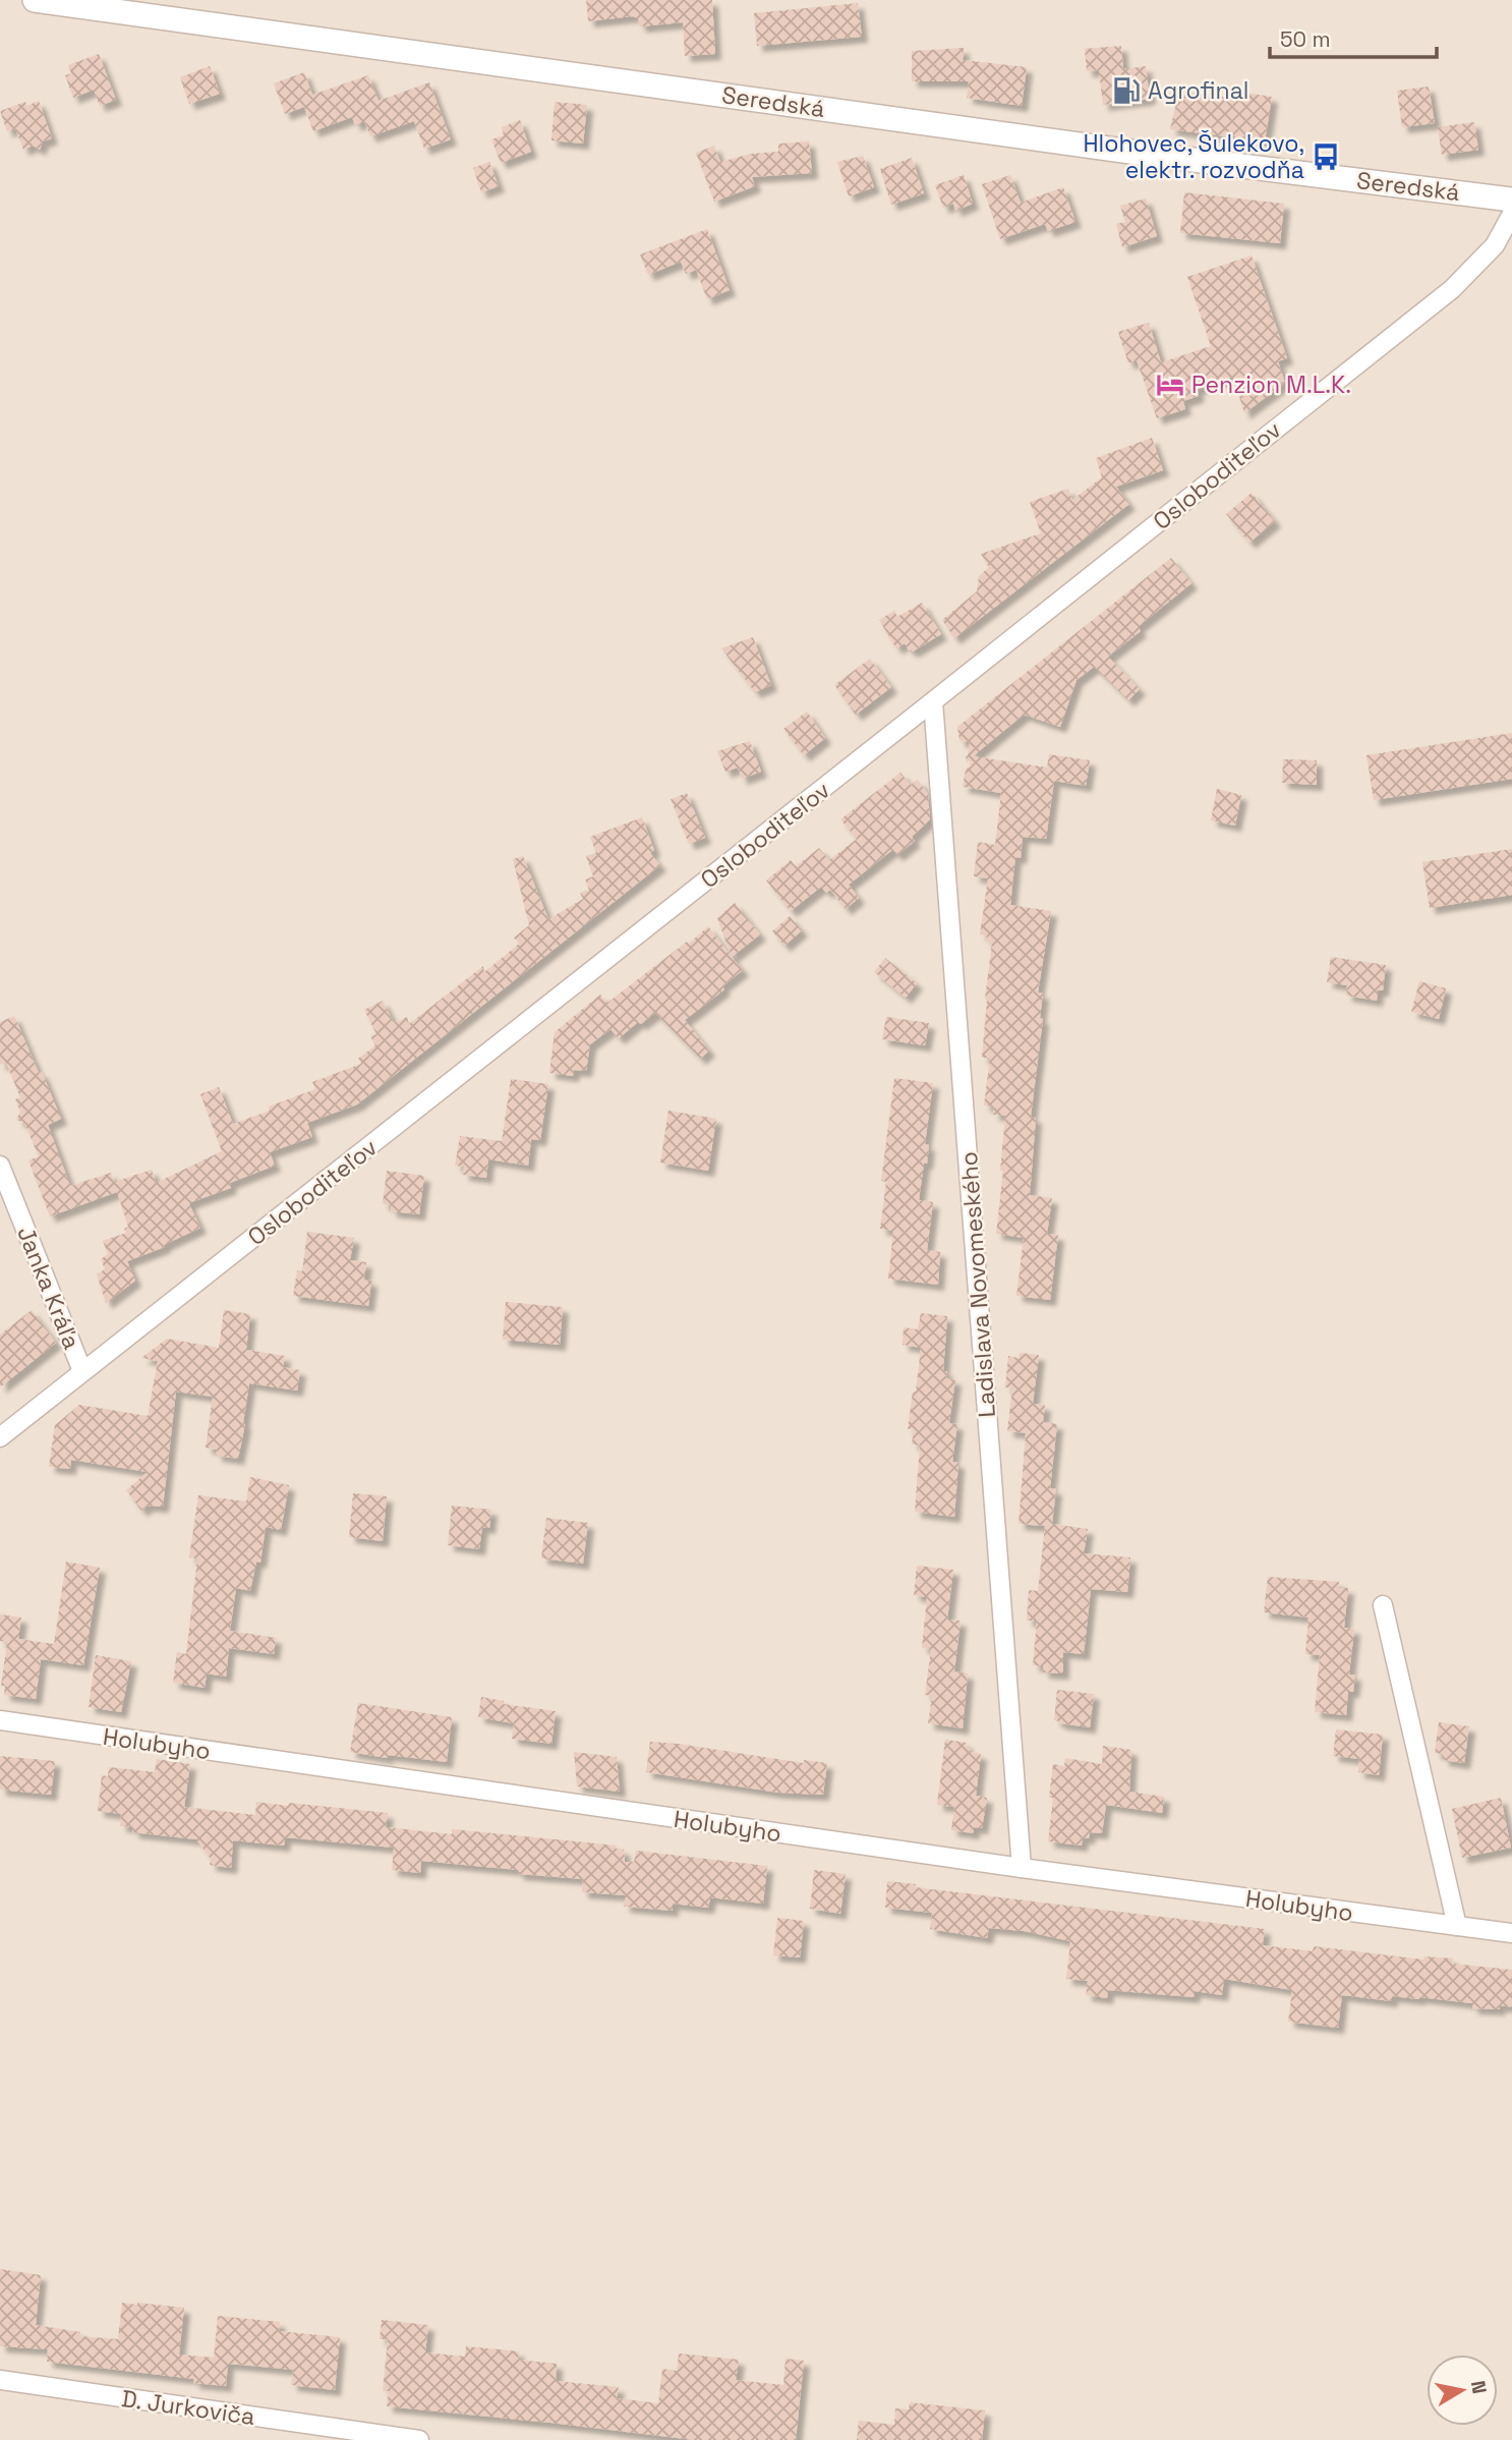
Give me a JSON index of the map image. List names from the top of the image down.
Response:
{
  "streets": {
    "street": [
      "Seredská",
      "Osloboditeľov",
      "Ladislava Novomeského",
      "Janka Kráľa",
      "Holubyho",
      "D. Jurkoviča"
    ]
  },
  "crossings": [
    ["Osloboditeľov", "Ladislava Novomeského"],
    ["Osloboditeľov", "Janka Kráľa"],
    ["Ladislava Novomeského", "Holubyho"]
  ],
  "places": {
    "fuel station": ["Agrofinal"],
    "bus stop": ["Hlohovec, Šulekovo, elektr. rozvodňa"],
    "hotel": ["Penzion M.L.K."]
  },
  "scale_bar": "50 m",
  "north": "right"
}
